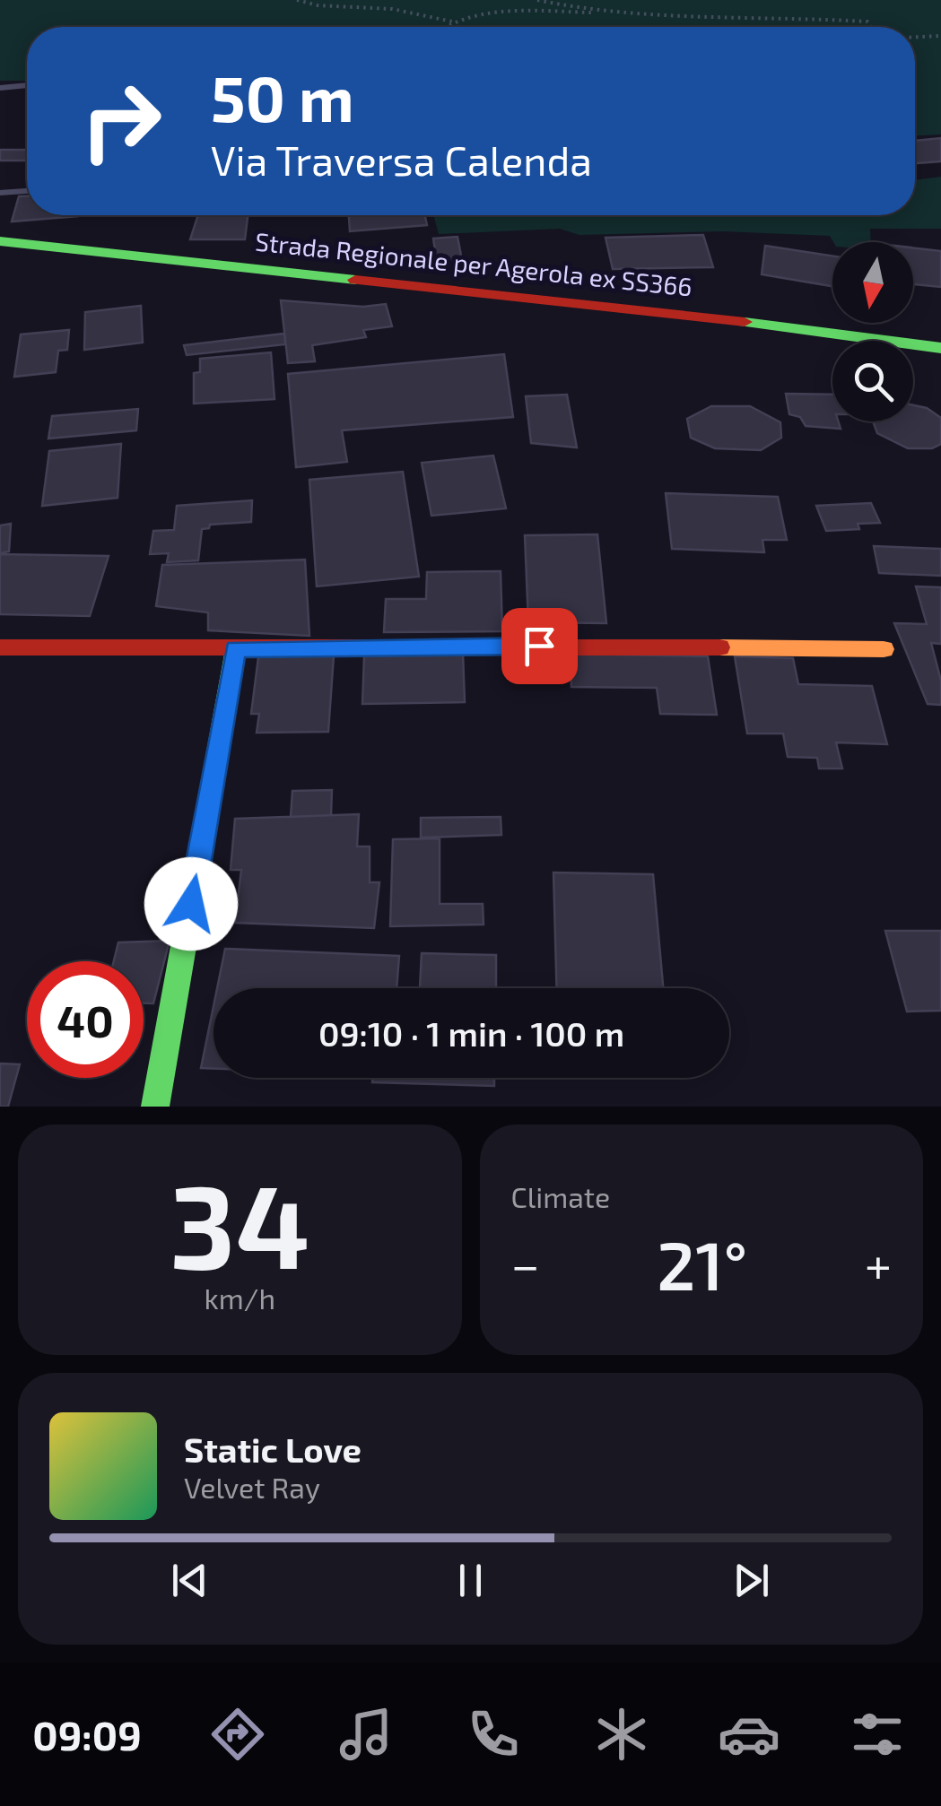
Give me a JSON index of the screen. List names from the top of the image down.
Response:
{
  "streets": {
    "street": ["Strada Regionale per Agerola ex SS366"]
  },
  "north": "bottom",
  "page": {
    "turn": ["50 m", "Via Traversa Calenda"],
    "limit": "40",
    "trip": "09:10 · 1 min · 100 m",
    "tile": [
      ["34", "km/h"],
      "Climate"
    ],
    "heat": ["−", "21°", "+"],
    "song": ["Static Love", "Velvet Ray"],
    "tabs": "09:09"
  }
}
